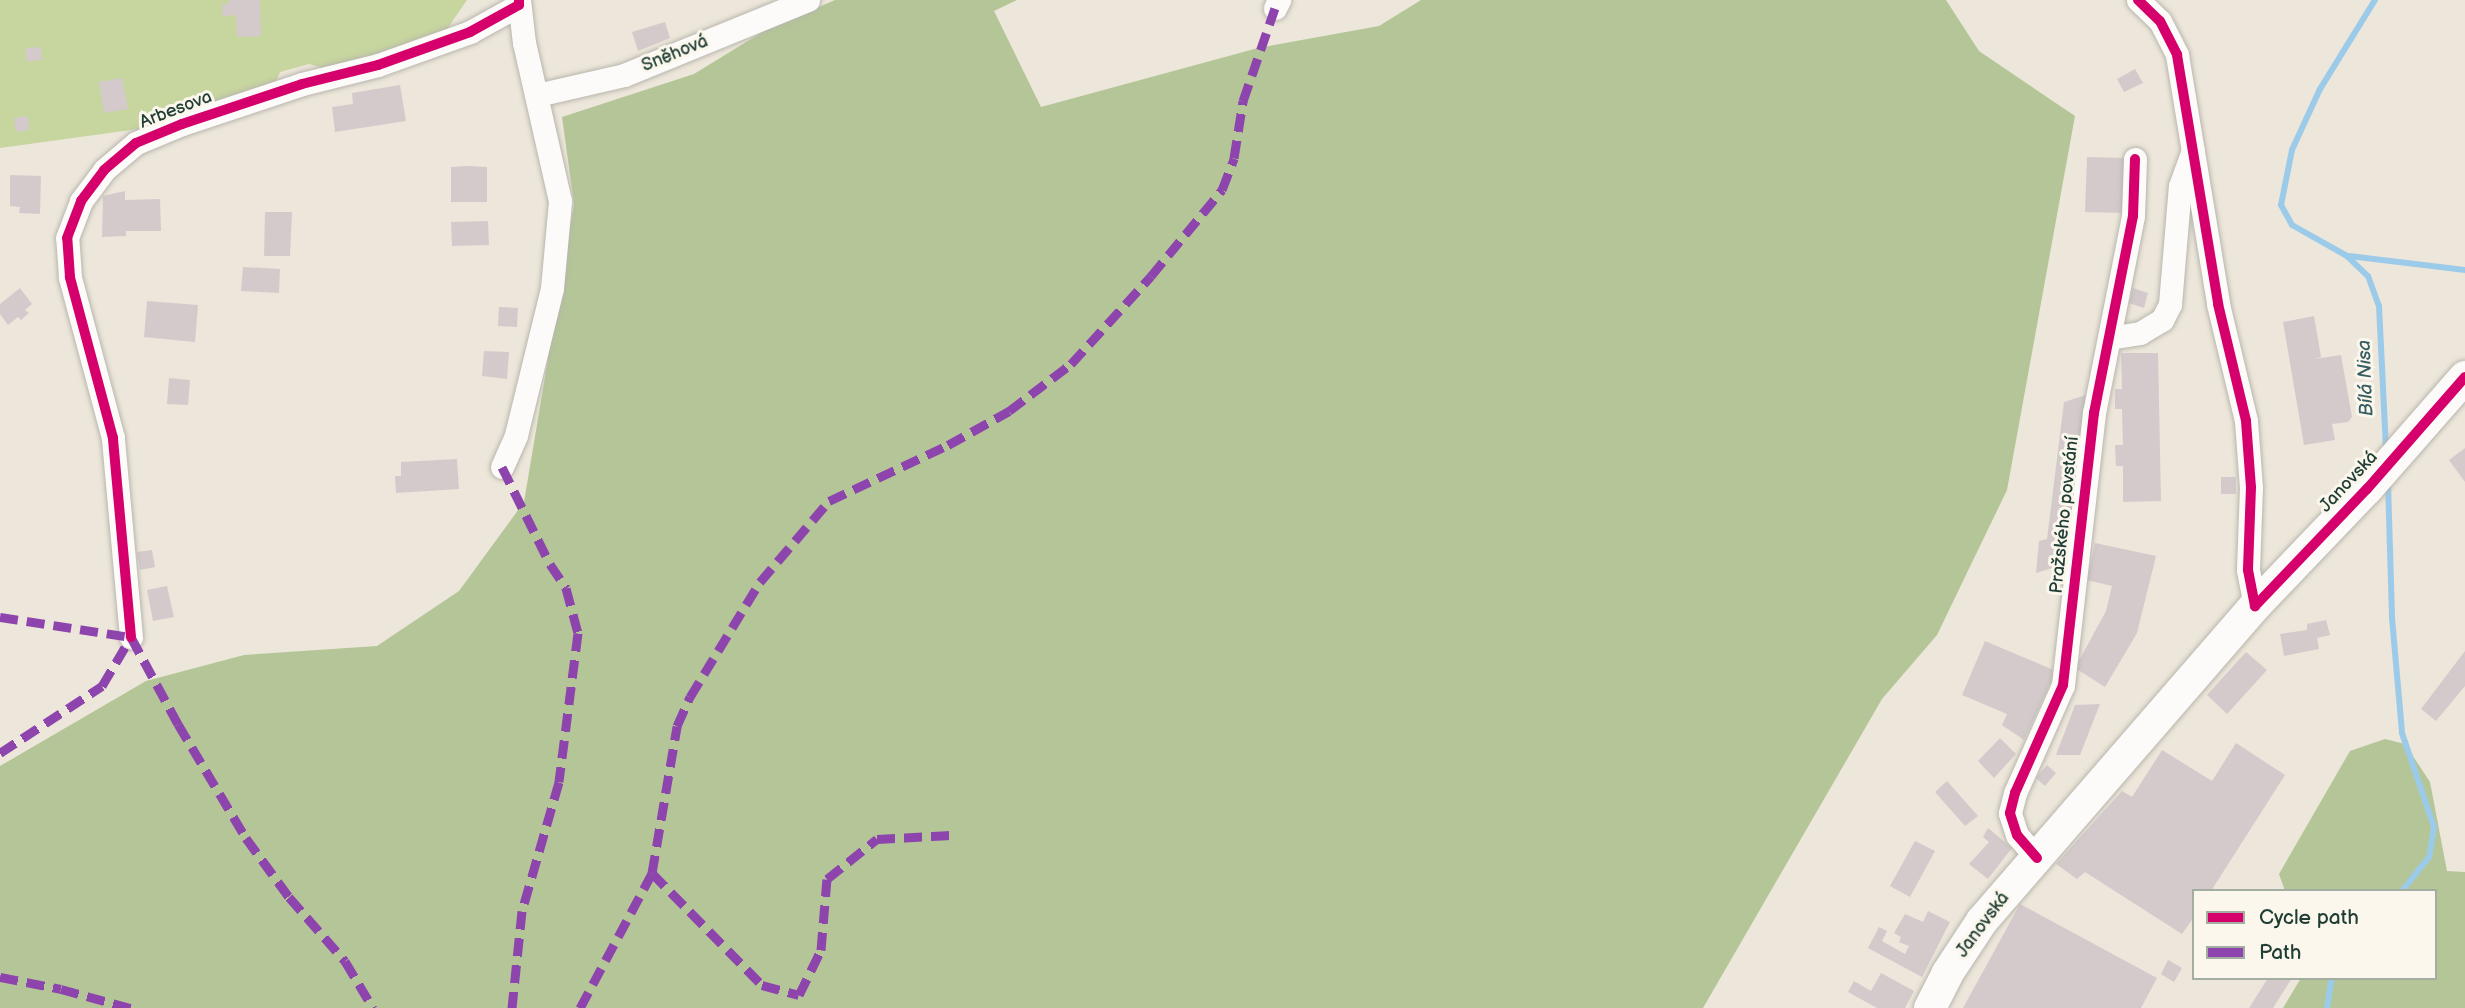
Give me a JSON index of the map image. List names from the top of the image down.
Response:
{
  "streets": {
    "street": [
      "Sněhová",
      "Arbesova",
      "Janovská",
      "Pražského povstání"
    ]
  },
  "crossings": [
    ["Sněhová", "Arbesova"],
    ["Janovská", "Pražského povstání"]
  ],
  "water": ["Bílá Nisa"],
  "legend": ["Cycle path", "Path"]
}
